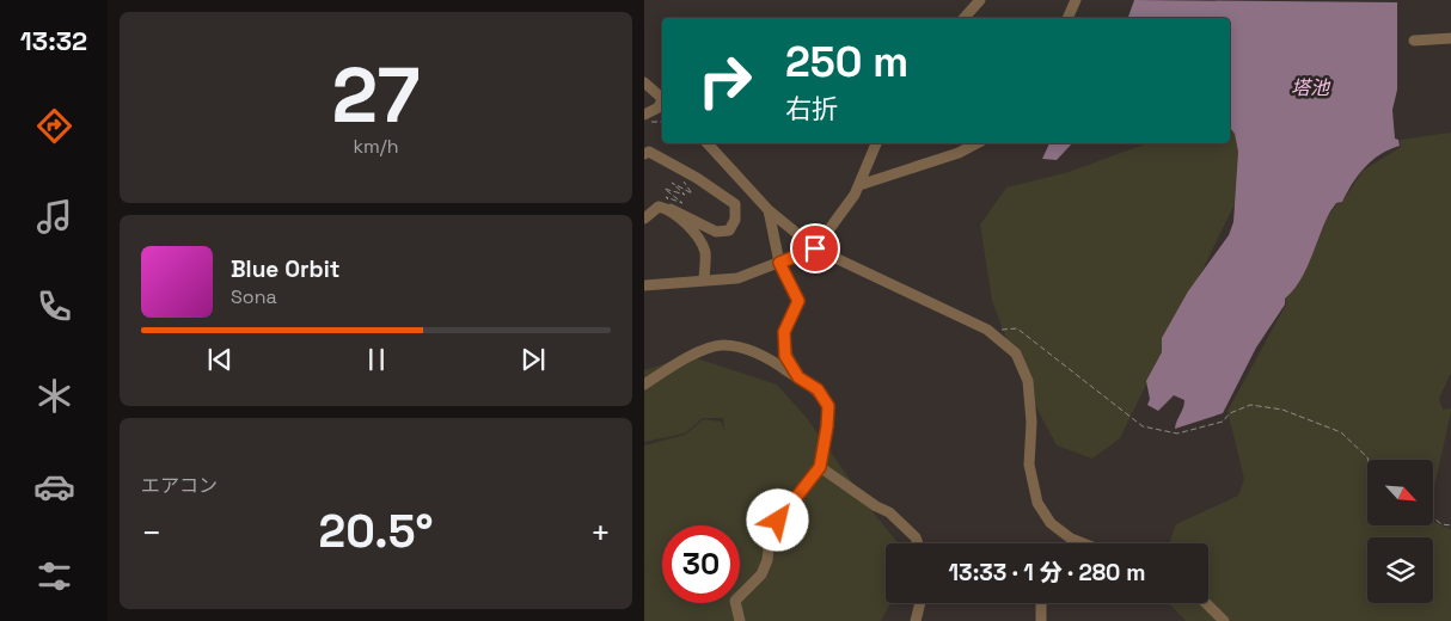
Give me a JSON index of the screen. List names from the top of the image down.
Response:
{
  "water": ["塔池"],
  "north": "bottom right",
  "page": {
    "tabs": "13:32",
    "tile": [
      ["27", "km/h"],
      "エアコン"
    ],
    "turn": ["250 m", "右折"],
    "song": ["Blue Orbit", "Sona"],
    "heat": ["−", "20.5°", "+"],
    "limit": "30",
    "trip": "13:33 · 1 分 · 280 m"
  }
}
